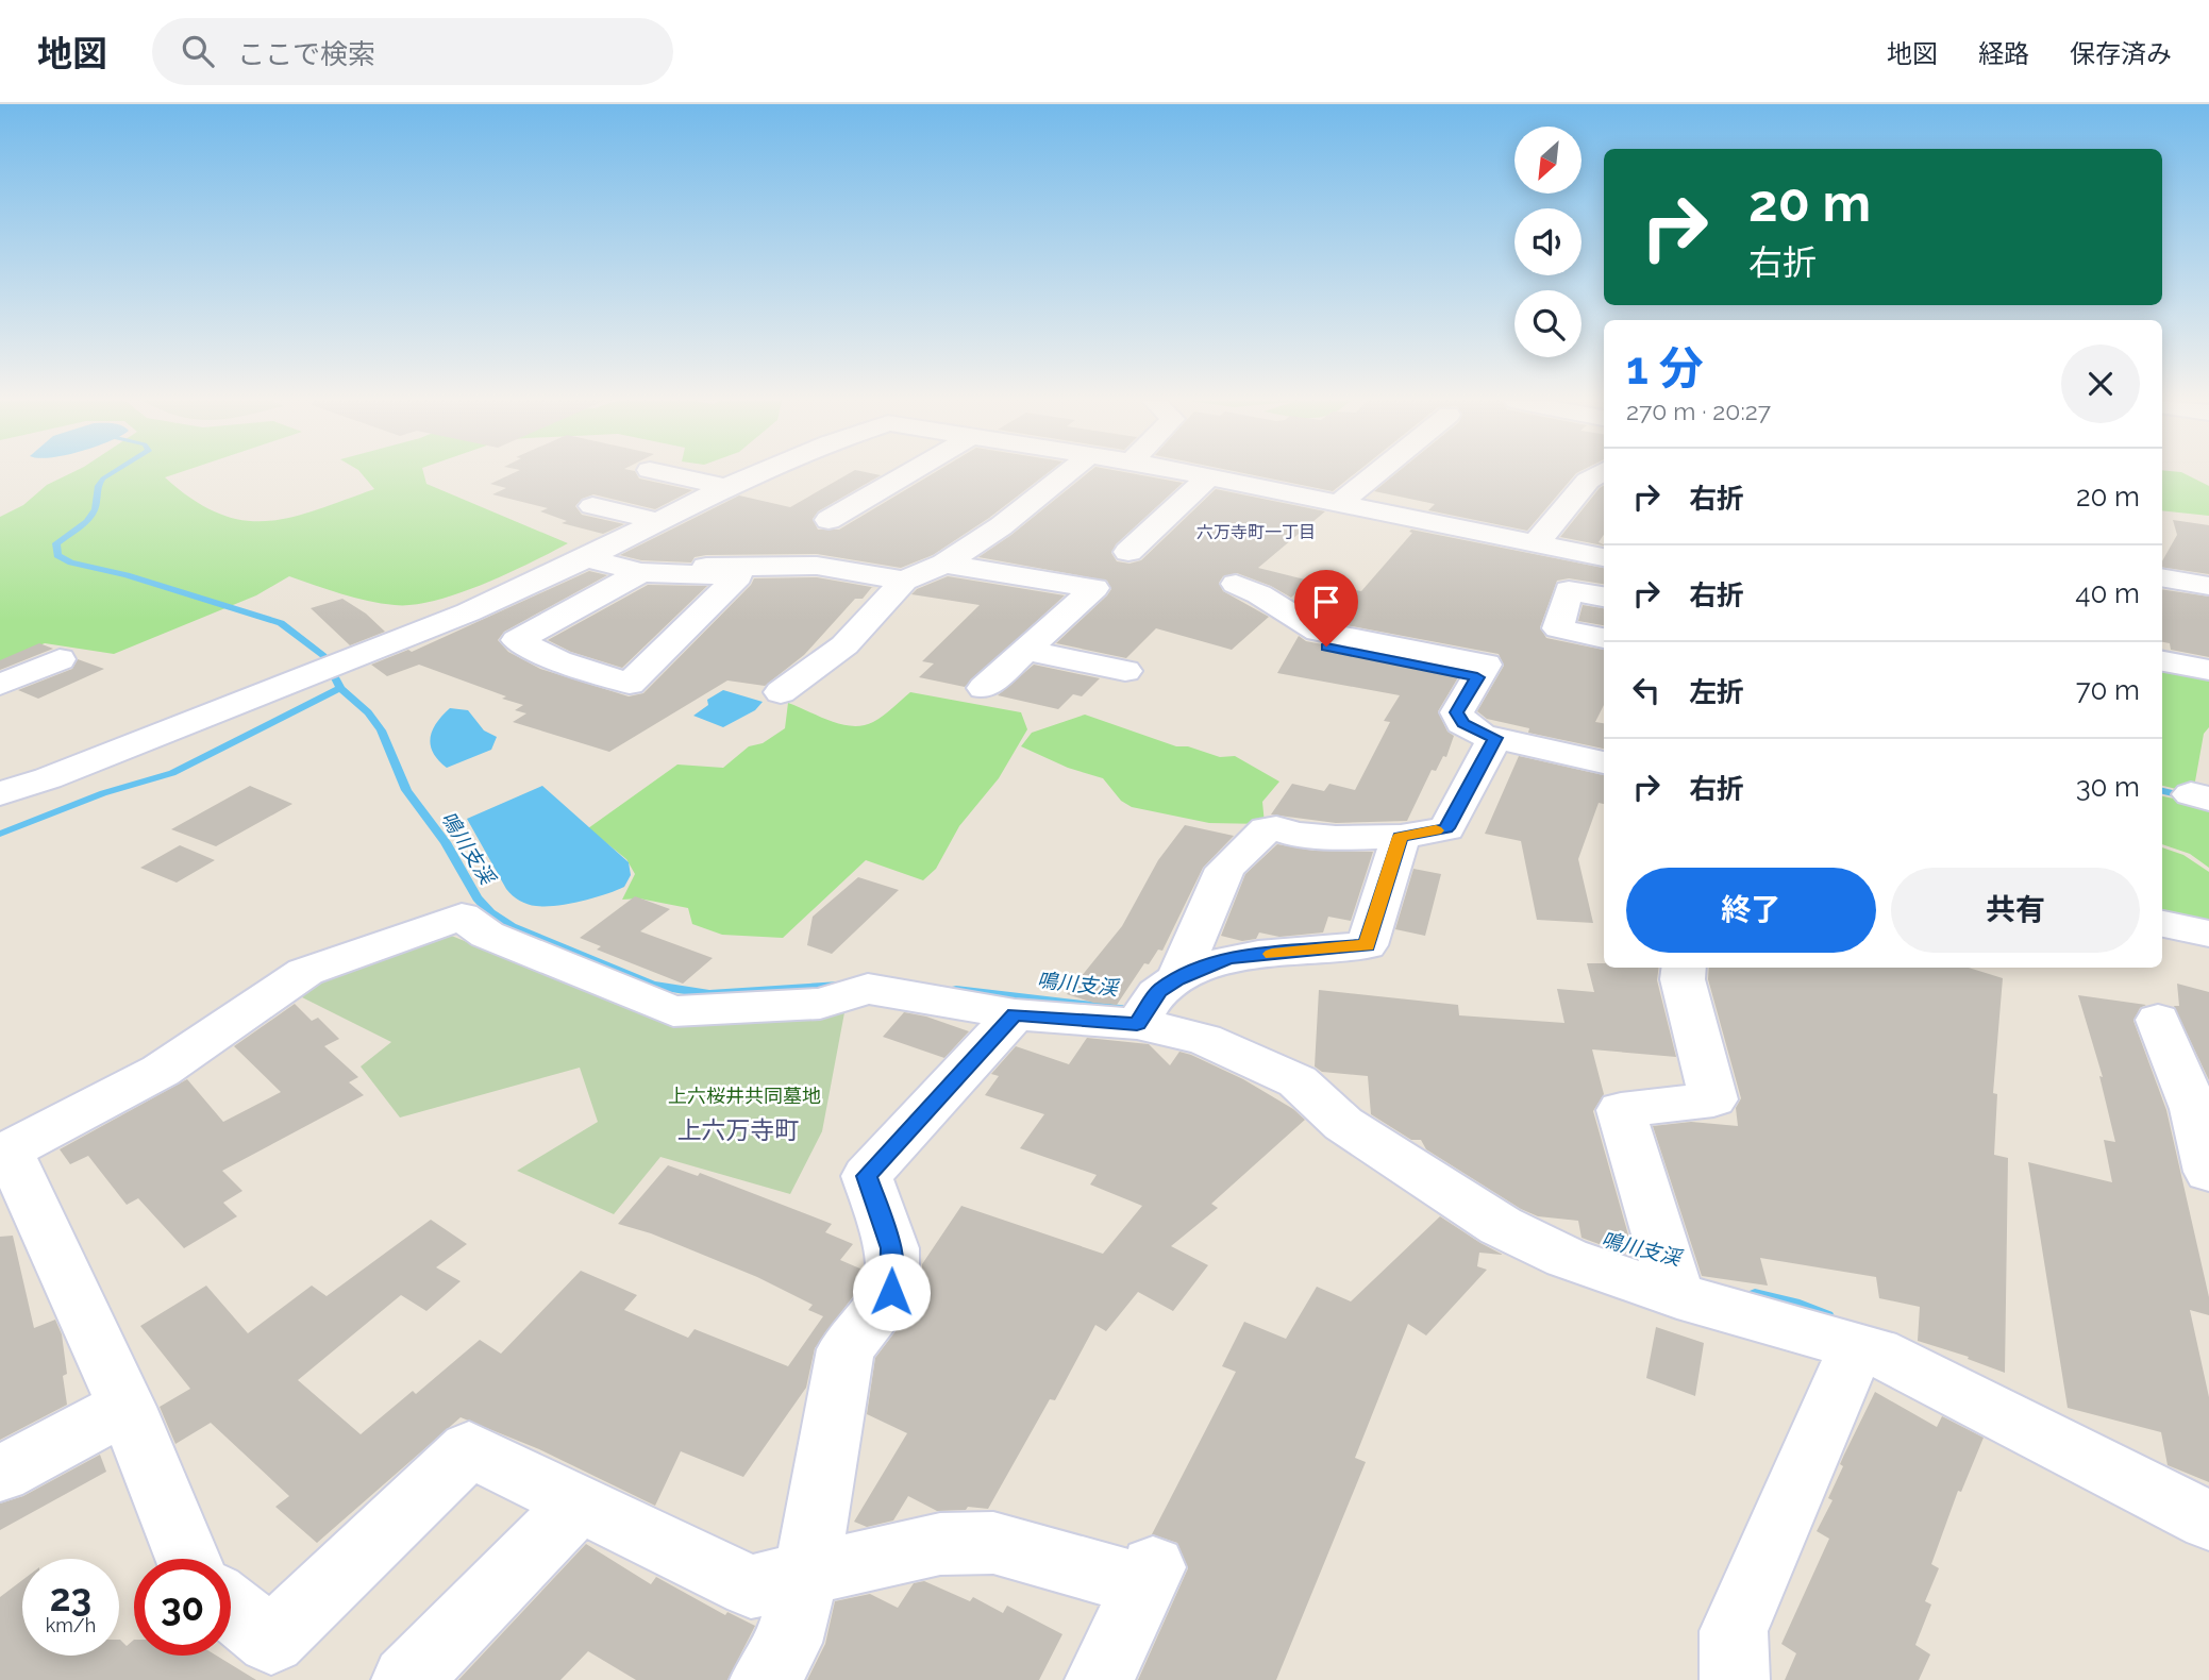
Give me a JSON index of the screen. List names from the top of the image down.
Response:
{
  "districts": ["六万寺町一丁目", "上六万寺町"],
  "water": ["鳴川支渓"],
  "parks": ["上六桜井共同墓地"],
  "north": "bottom left",
  "page": {
    "header": "地図",
    "search": "ここで検索",
    "nav": ["地図", "経路", "保存済み"],
    "turn": ["20 m", "右折"],
    "heading": ["1 分", "270 m · 20:27"],
    "list": [
      {
        "name": "右折",
        "value": "20 m"
      },
      {
        "name": "右折",
        "value": "40 m"
      },
      {
        "name": "左折",
        "value": "70 m"
      },
      {
        "name": "右折",
        "value": "30 m"
      }
    ],
    "buttons": ["終了", "共有"],
    "speed": "23 km/h",
    "limit": "30"
  }
}
